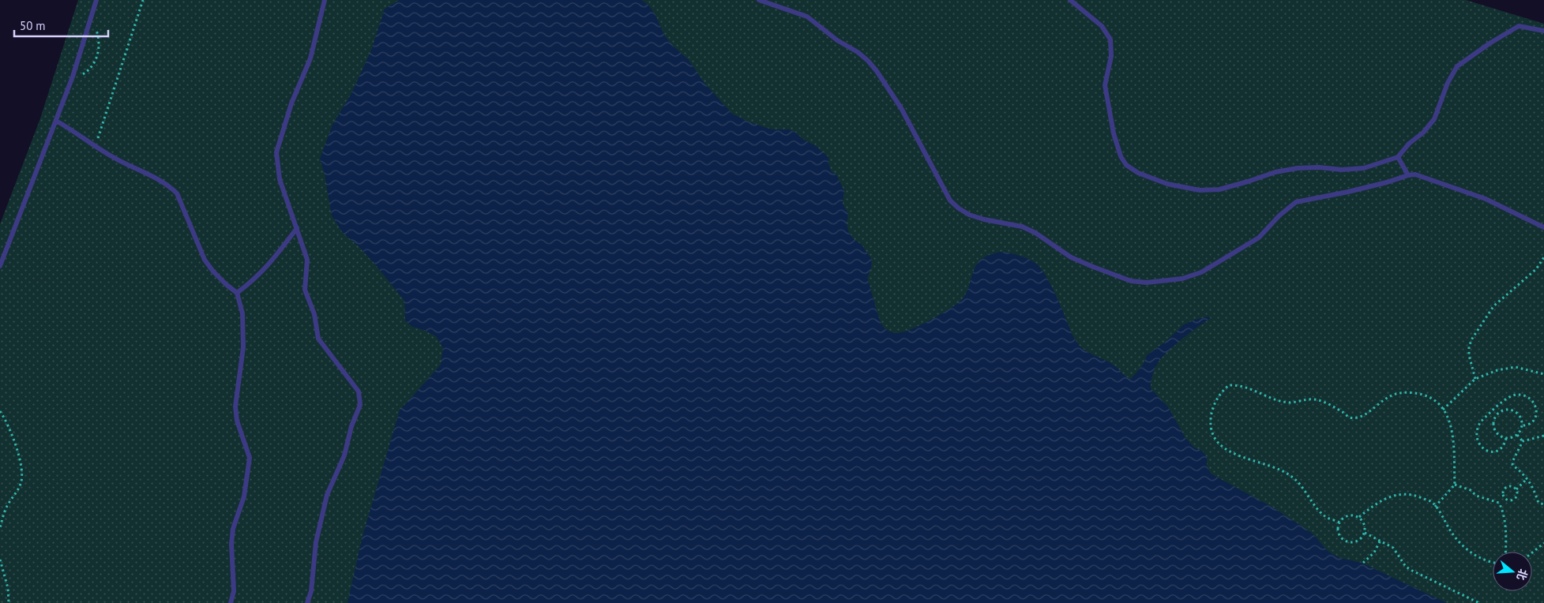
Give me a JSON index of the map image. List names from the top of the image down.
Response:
{
  "scale_bar": "50 m",
  "north": "right"
}
